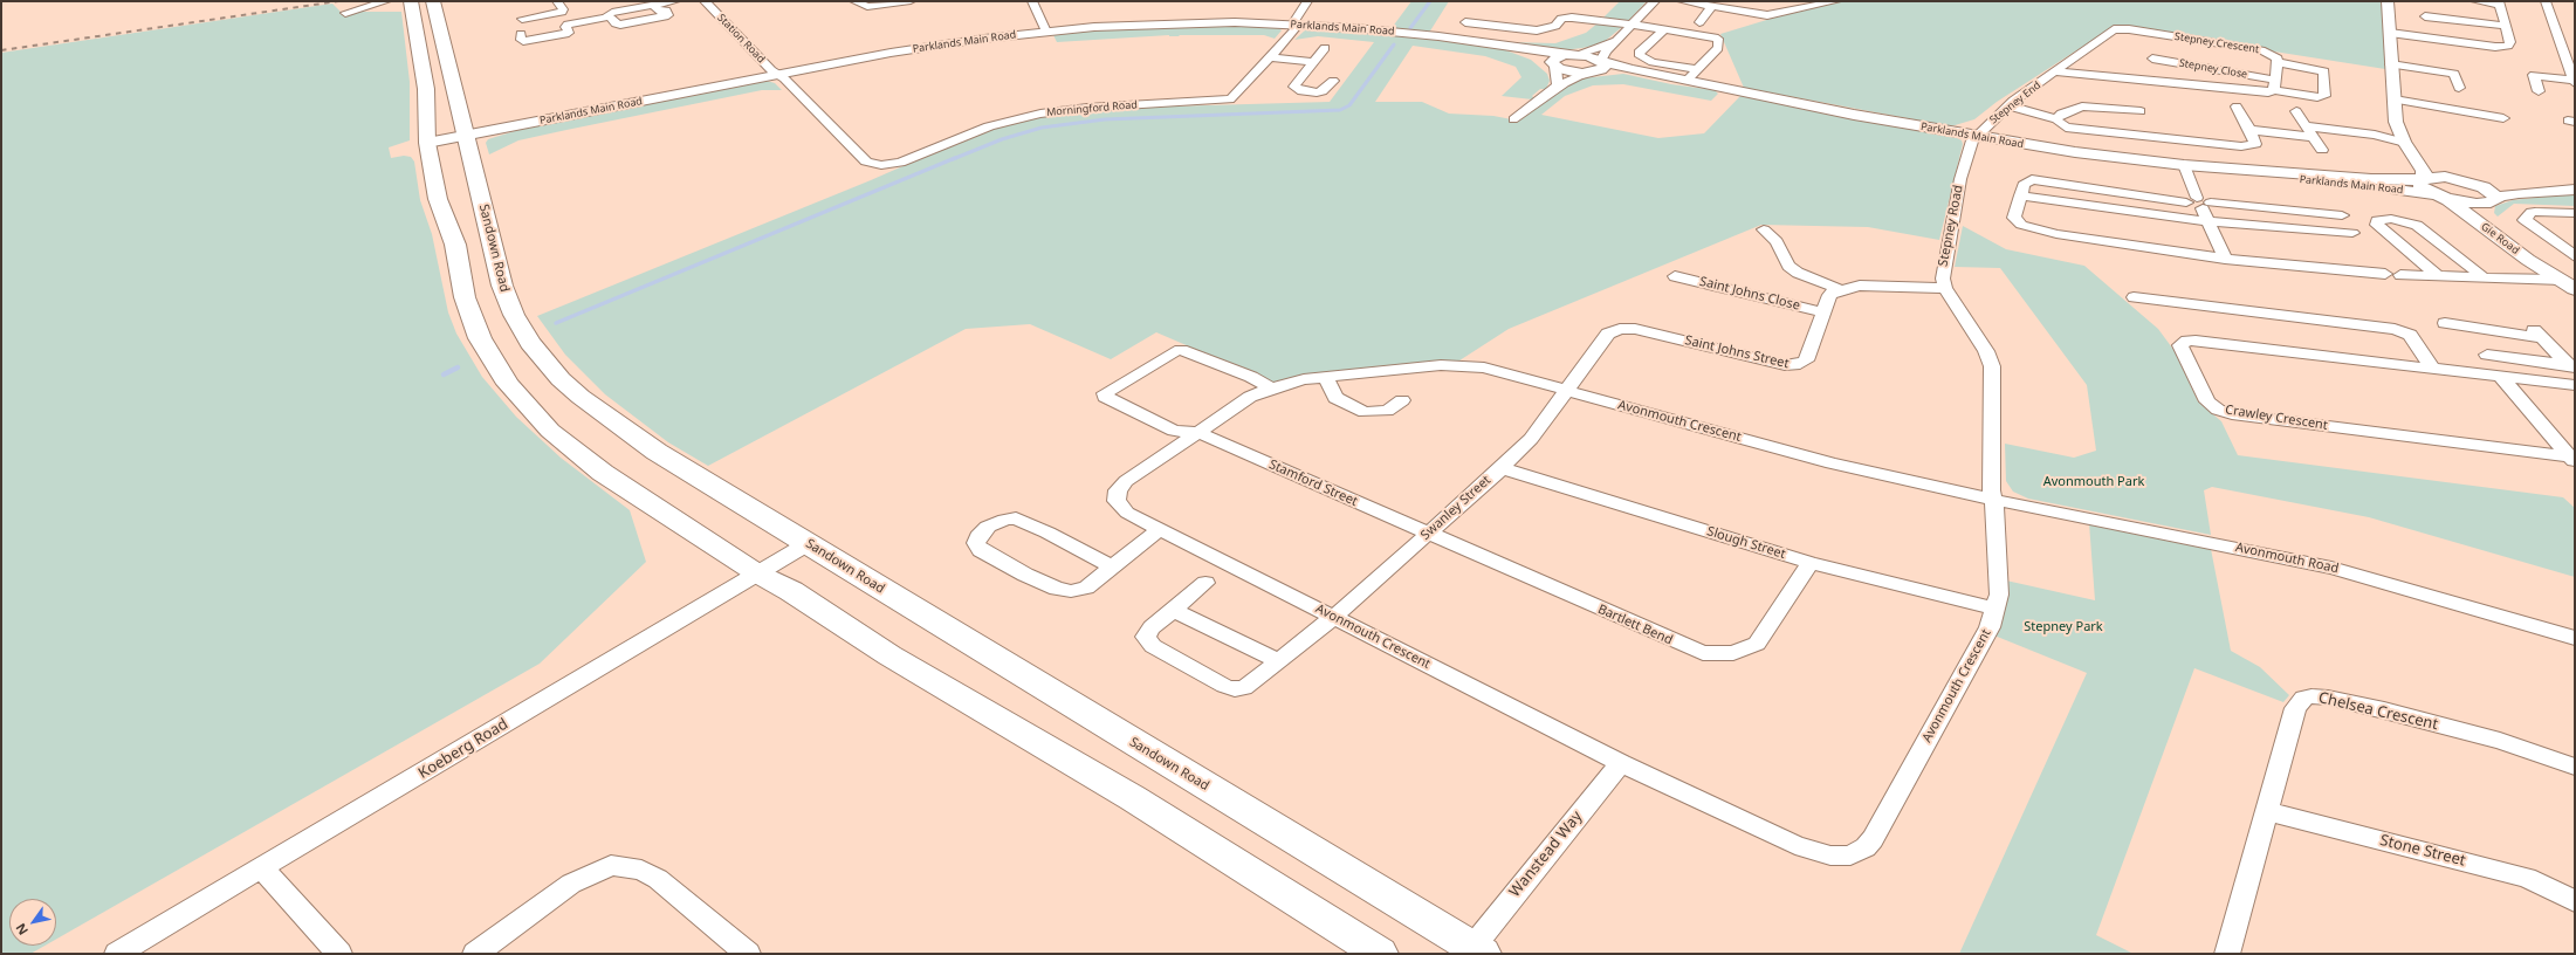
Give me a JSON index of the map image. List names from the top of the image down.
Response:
{
  "streets": {
    "main road": ["Sandown Road"],
    "street": [
      "Parklands Main Road",
      "Station Road",
      "Stepney Crescent",
      "Stepney Close",
      "Stepney End",
      "Morningford Road",
      "Stepney Road",
      "Gie Road",
      "Saint Johns Close",
      "Saint Johns Street",
      "Crawley Crescent",
      "Avonmouth Crescent",
      "Stamford Street",
      "Swanley Street",
      "Slough Street",
      "Avonmouth Road",
      "Bartlett Bend",
      "Chelsea Crescent",
      "Koeberg Road",
      "Stone Street",
      "Wanstead Way"
    ]
  },
  "crossings": [
    ["Parklands Main Road", "Station Road"],
    ["Parklands Main Road", "Stepney End"],
    ["Parklands Main Road", "Morningford Road"],
    ["Parklands Main Road", "Stepney Road"],
    ["Parklands Main Road", "Gie Road"],
    ["Parklands Main Road", "Sandown Road"],
    ["Station Road", "Morningford Road"],
    ["Stepney Crescent", "Stepney End"],
    ["Stepney End", "Stepney Road"],
    ["Stepney Road", "Avonmouth Crescent"],
    ["Stepney Road", "Avonmouth Road"],
    ["Sandown Road", "Koeberg Road"],
    ["Sandown Road", "Wanstead Way"],
    ["Saint Johns Close", "Saint Johns Street"],
    ["Saint Johns Street", "Avonmouth Crescent"],
    ["Saint Johns Street", "Swanley Street"],
    ["Avonmouth Crescent", "Stamford Street"],
    ["Avonmouth Crescent", "Swanley Street"],
    ["Avonmouth Crescent", "Slough Street"],
    ["Avonmouth Crescent", "Avonmouth Road"],
    ["Avonmouth Crescent", "Wanstead Way"],
    ["Stamford Street", "Swanley Street"],
    ["Stamford Street", "Bartlett Bend"],
    ["Swanley Street", "Slough Street"],
    ["Swanley Street", "Bartlett Bend"],
    ["Slough Street", "Bartlett Bend"],
    ["Chelsea Crescent", "Stone Street"]
  ],
  "parks": ["Avonmouth Park", "Stepney Park"],
  "north": "bottom left"
}
